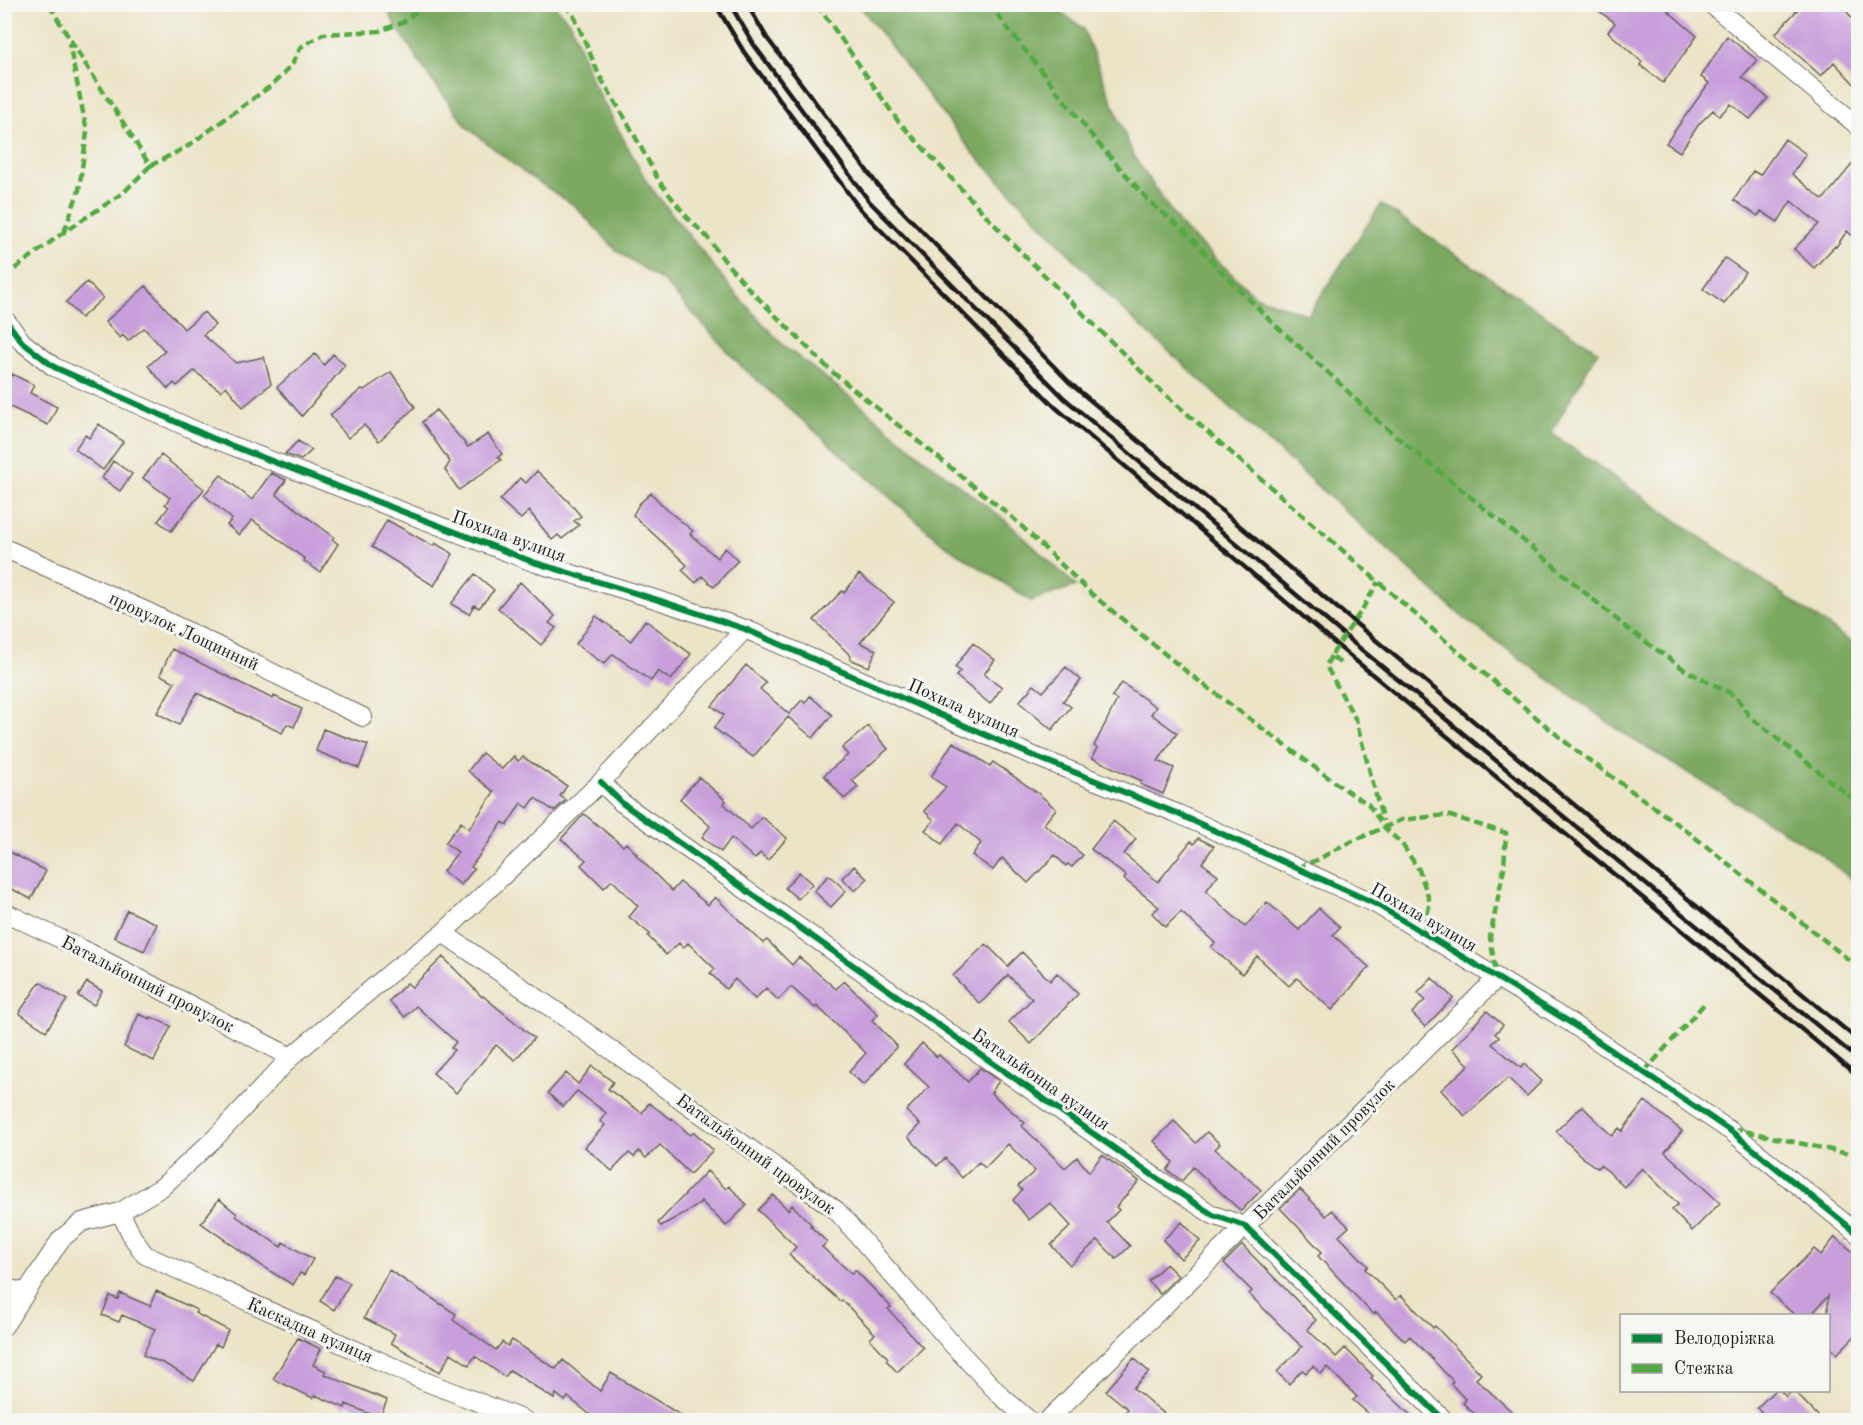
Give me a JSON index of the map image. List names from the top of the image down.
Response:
{
  "streets": {
    "street": [
      "Похила вулиця",
      "провулок Лощинний",
      "Батальйонний провулок",
      "Батальйонна вулиця",
      "Каскадна вулиця"
    ]
  },
  "crossings": [
    ["Похила вулиця", "Батальйонний провулок"],
    ["Батальйонний провулок", "Батальйонна вулиця"]
  ],
  "legend": ["Велодоріжка", "Стежка"]
}
